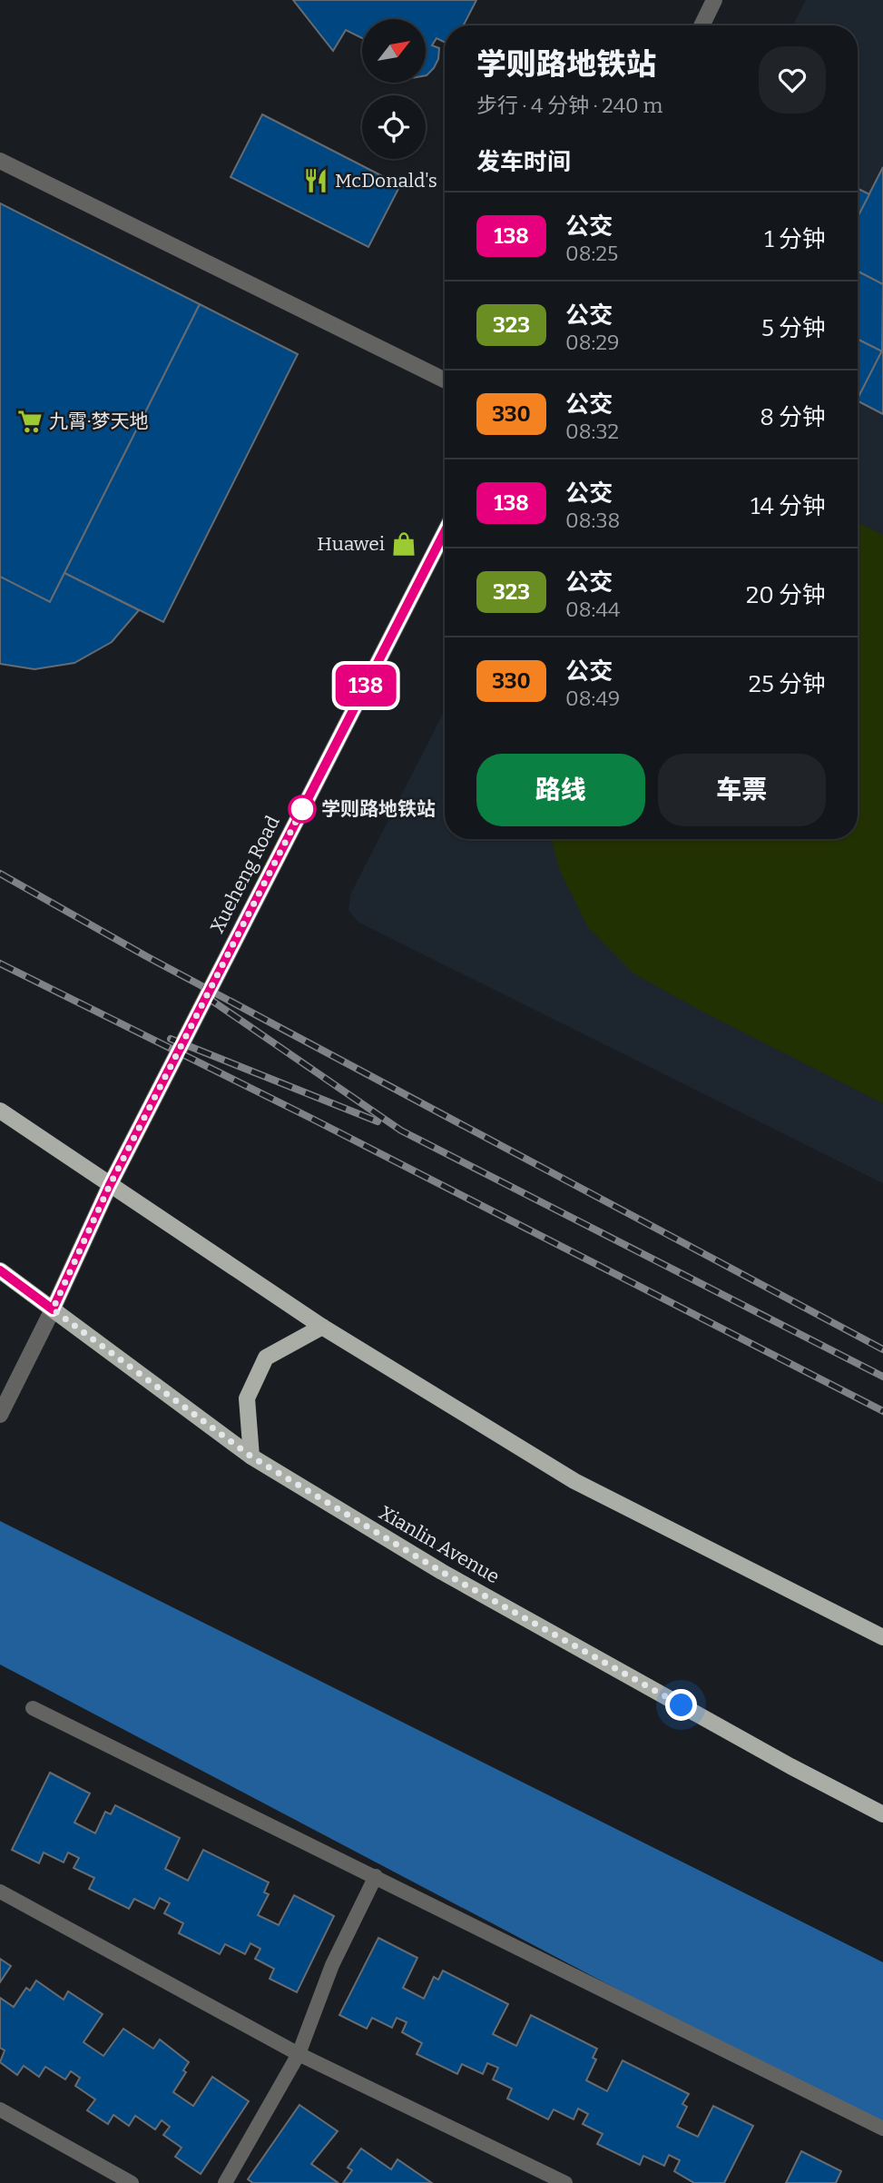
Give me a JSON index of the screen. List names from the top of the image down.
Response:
{
  "streets": {
    "main road": ["Xianlin Avenue"],
    "street": ["Xueheng Road"]
  },
  "crossings": [
    ["Xueheng Road", "Xianlin Avenue"]
  ],
  "places": {
    "restaurant": ["McDonald's"],
    "supermarket": ["九霄·梦天地"],
    "shop": ["Huawei"],
    "other": ["学则路地铁站"]
  },
  "lines": ["bus line 138"],
  "north": "top right",
  "page": {
    "on_map": "138",
    "heading": [
      ["学则路地铁站", "步行 · 4 分钟 · 240 m"],
      "发车时间"
    ],
    "list": [
      {
        "mark": "138",
        "name": "公交",
        "note": "08:25",
        "value": "1 分钟"
      },
      {
        "mark": "323",
        "name": "公交",
        "note": "08:29",
        "value": "5 分钟"
      },
      {
        "mark": "330",
        "name": "公交",
        "note": "08:32",
        "value": "8 分钟"
      },
      {
        "mark": "138",
        "name": "公交",
        "note": "08:38",
        "value": "14 分钟"
      },
      {
        "mark": "323",
        "name": "公交",
        "note": "08:44",
        "value": "20 分钟"
      },
      {
        "mark": "330",
        "name": "公交",
        "note": "08:49",
        "value": "25 分钟"
      }
    ],
    "buttons": ["路线", "车票"]
  }
}
